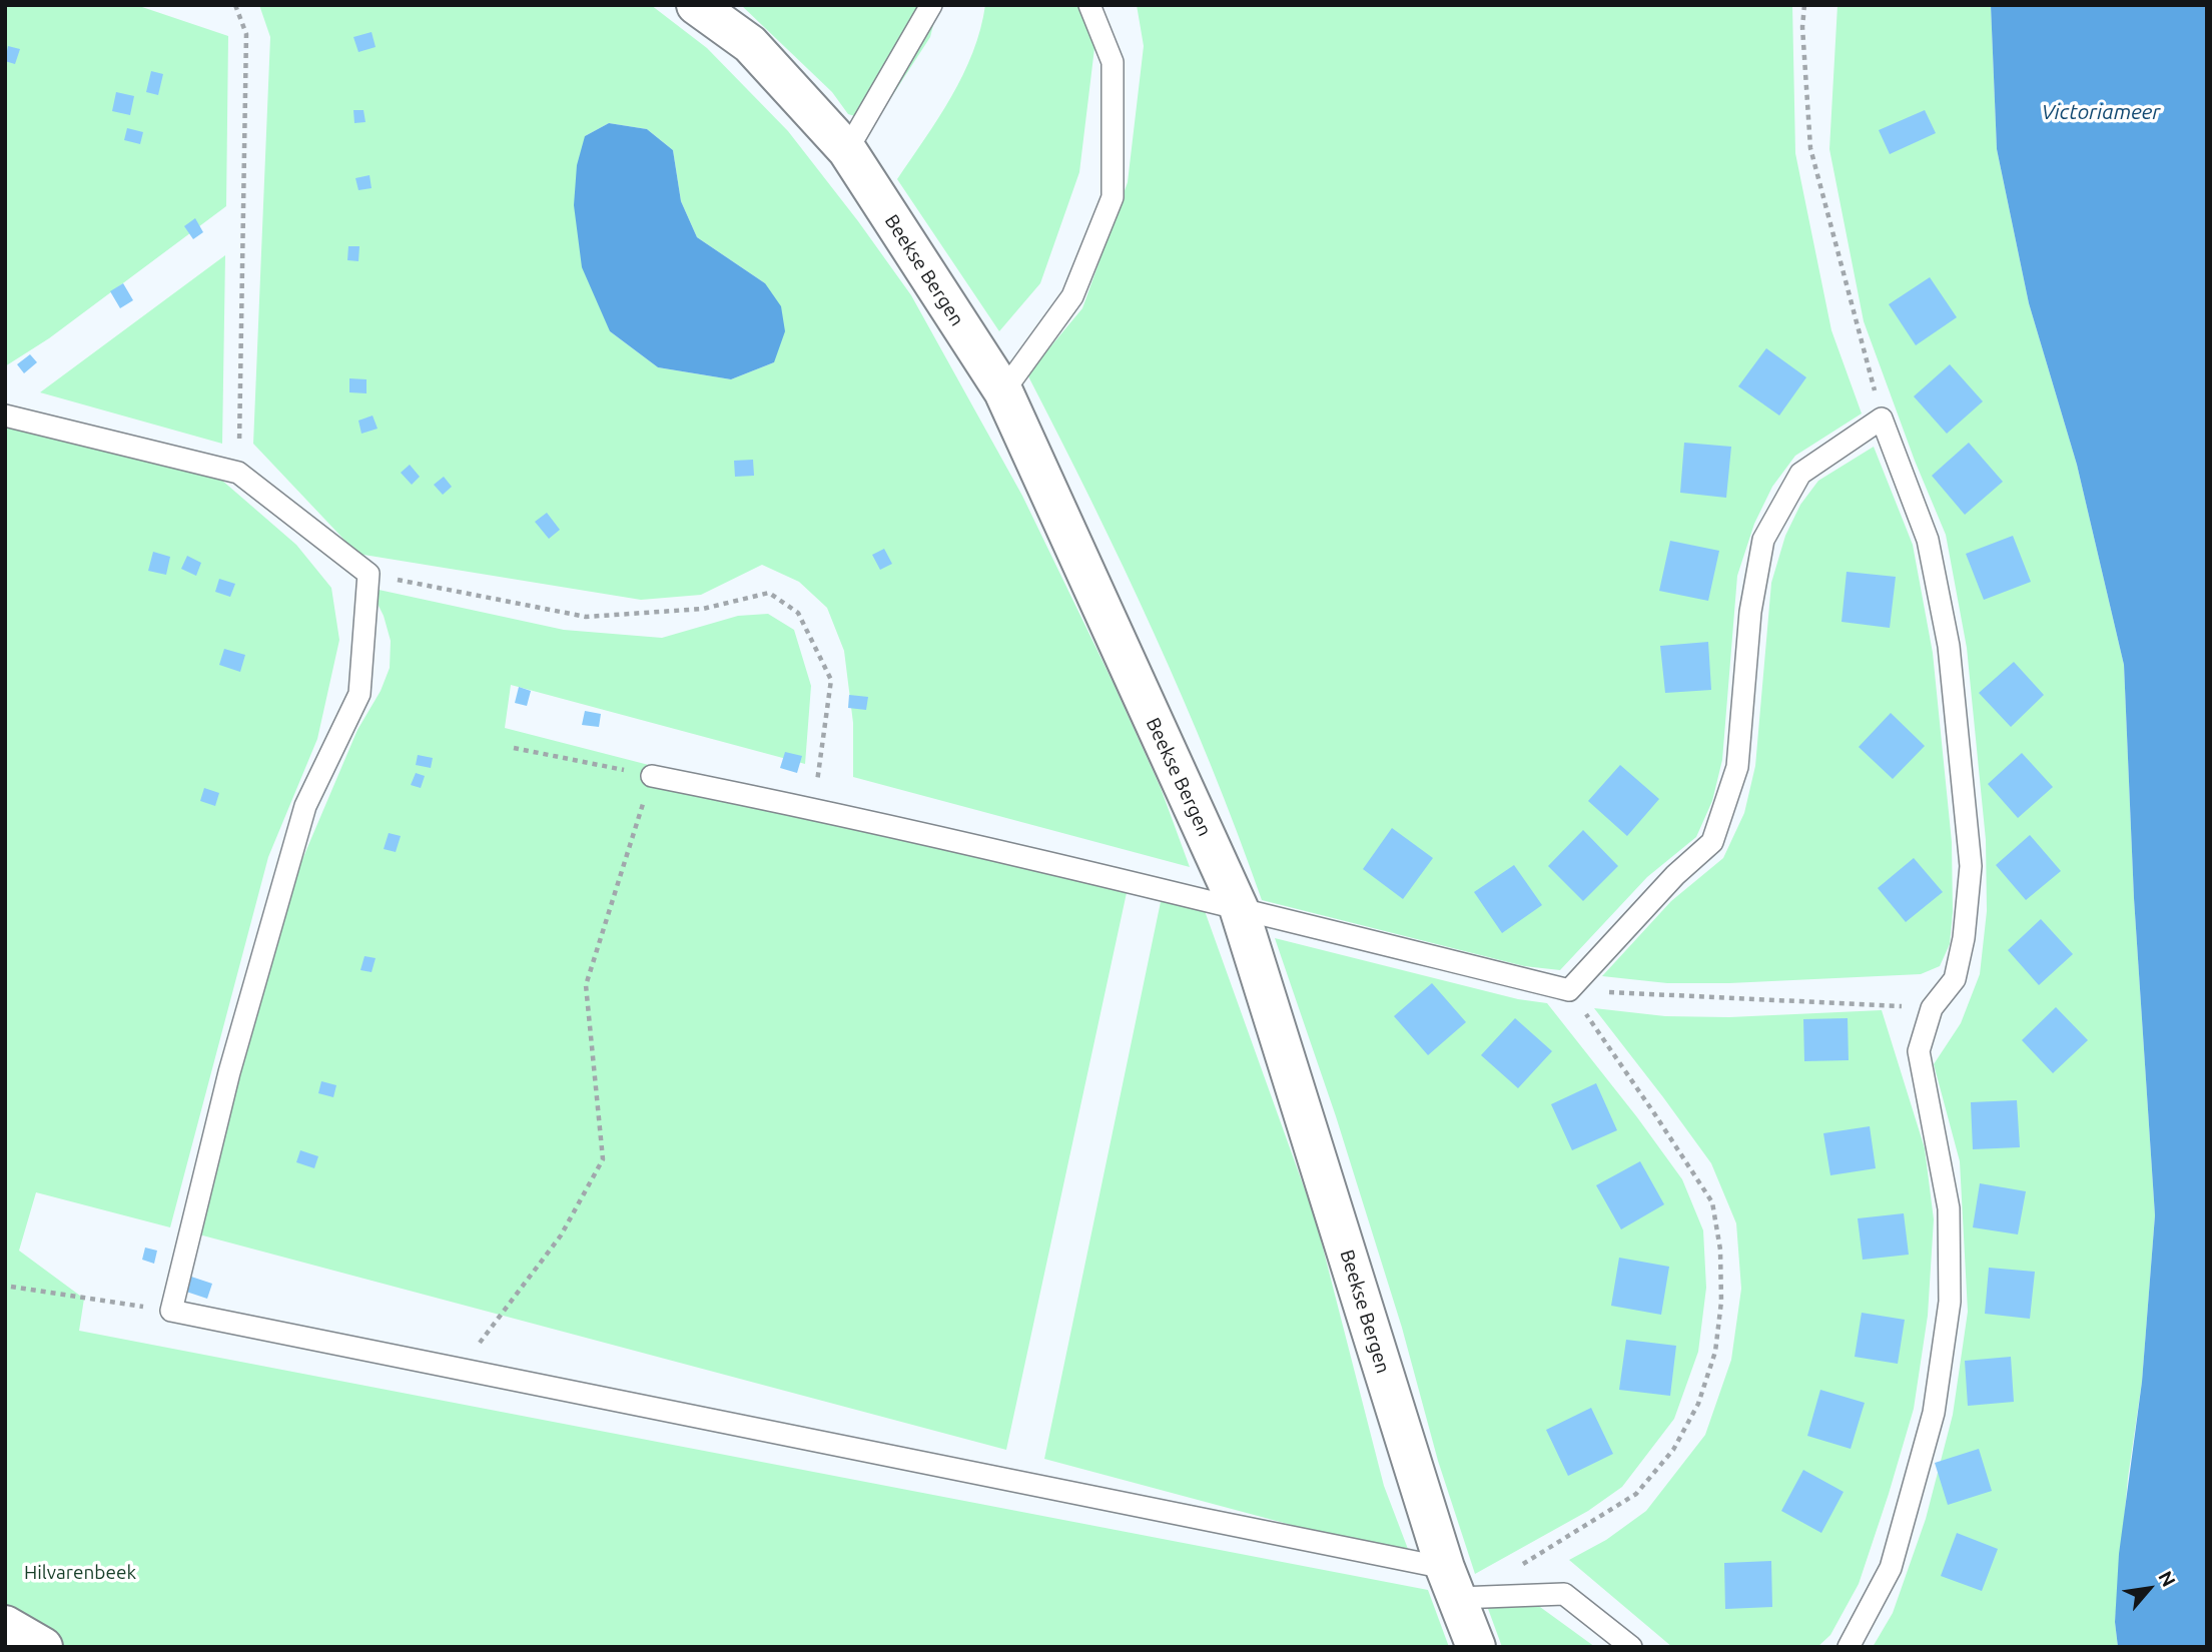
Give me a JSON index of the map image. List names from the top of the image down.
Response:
{
  "streets": {
    "street": ["Beekse Bergen"]
  },
  "water": ["Victoriameer"],
  "parks": ["Hilvarenbeek"],
  "north": "top right"
}
